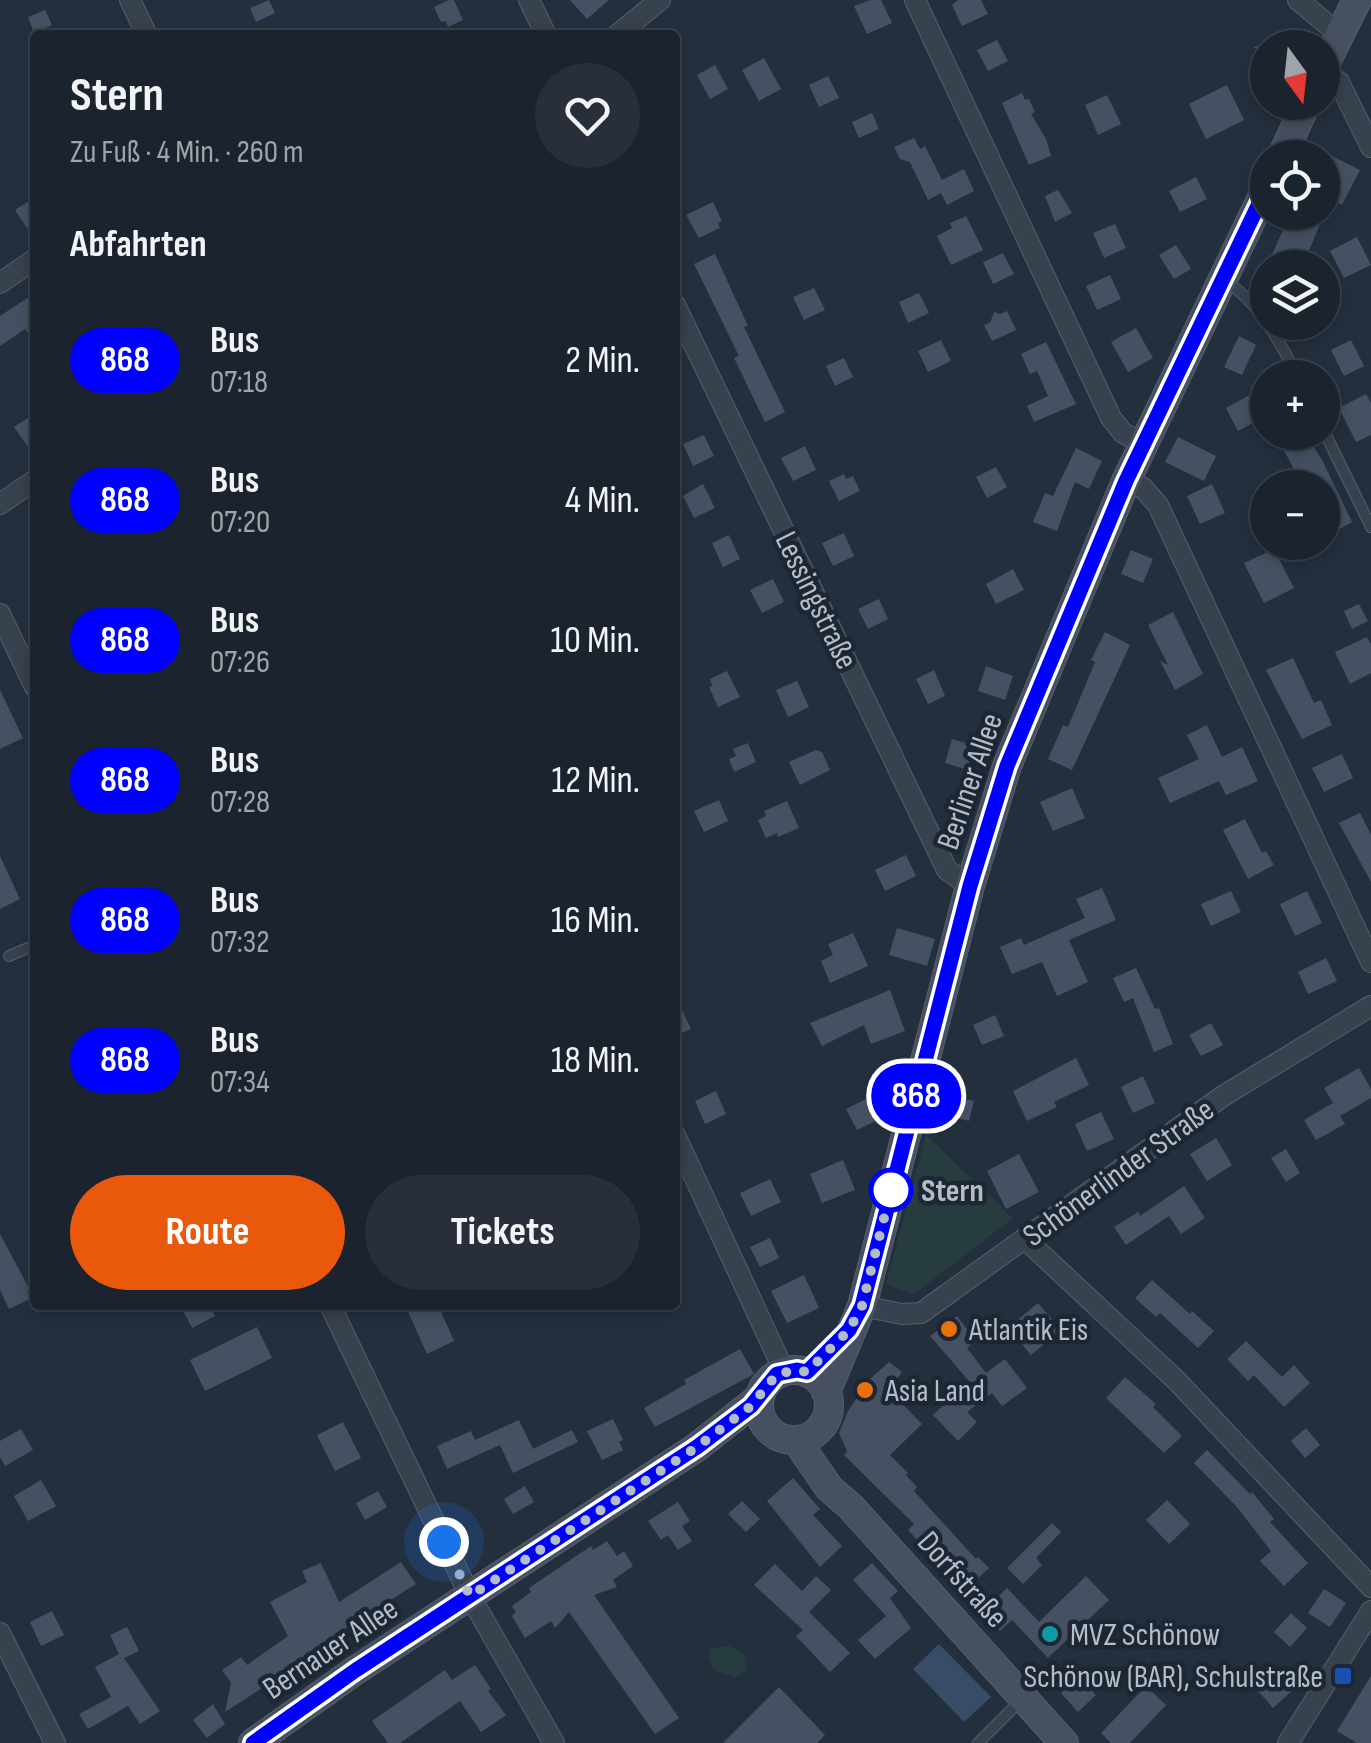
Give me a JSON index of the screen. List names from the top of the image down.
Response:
{
  "streets": {
    "street": [
      "Lessingstraße",
      "Berliner Allee",
      "Schönerlinder Straße",
      "Dorfstraße",
      "Bernauer Allee"
    ]
  },
  "crossings": [
    ["Lessingstraße", "Berliner Allee"],
    ["Berliner Allee", "Schönerlinder Straße"],
    ["Dorfstraße", "Bernauer Allee"]
  ],
  "places": {
    "other": [
      "Stern",
      "Atlantik Eis",
      "Asia Land",
      "MVZ Schönow"
    ],
    "transit": ["Schönow (BAR), Schulstraße"]
  },
  "lines": ["bus line 868"],
  "north": "bottom",
  "page": {
    "on_map": "868",
    "map_buttons": ["+", "−"],
    "heading": [
      ["Stern", "Zu Fuß · 4 Min. · 260 m"],
      "Abfahrten"
    ],
    "list": [
      {
        "mark": "868",
        "name": "Bus",
        "note": "07:18",
        "value": "2 Min."
      },
      {
        "mark": "868",
        "name": "Bus",
        "note": "07:20",
        "value": "4 Min."
      },
      {
        "mark": "868",
        "name": "Bus",
        "note": "07:26",
        "value": "10 Min."
      },
      {
        "mark": "868",
        "name": "Bus",
        "note": "07:28",
        "value": "12 Min."
      },
      {
        "mark": "868",
        "name": "Bus",
        "note": "07:32",
        "value": "16 Min."
      },
      {
        "mark": "868",
        "name": "Bus",
        "note": "07:34",
        "value": "18 Min."
      }
    ],
    "buttons": ["Route", "Tickets"]
  }
}
